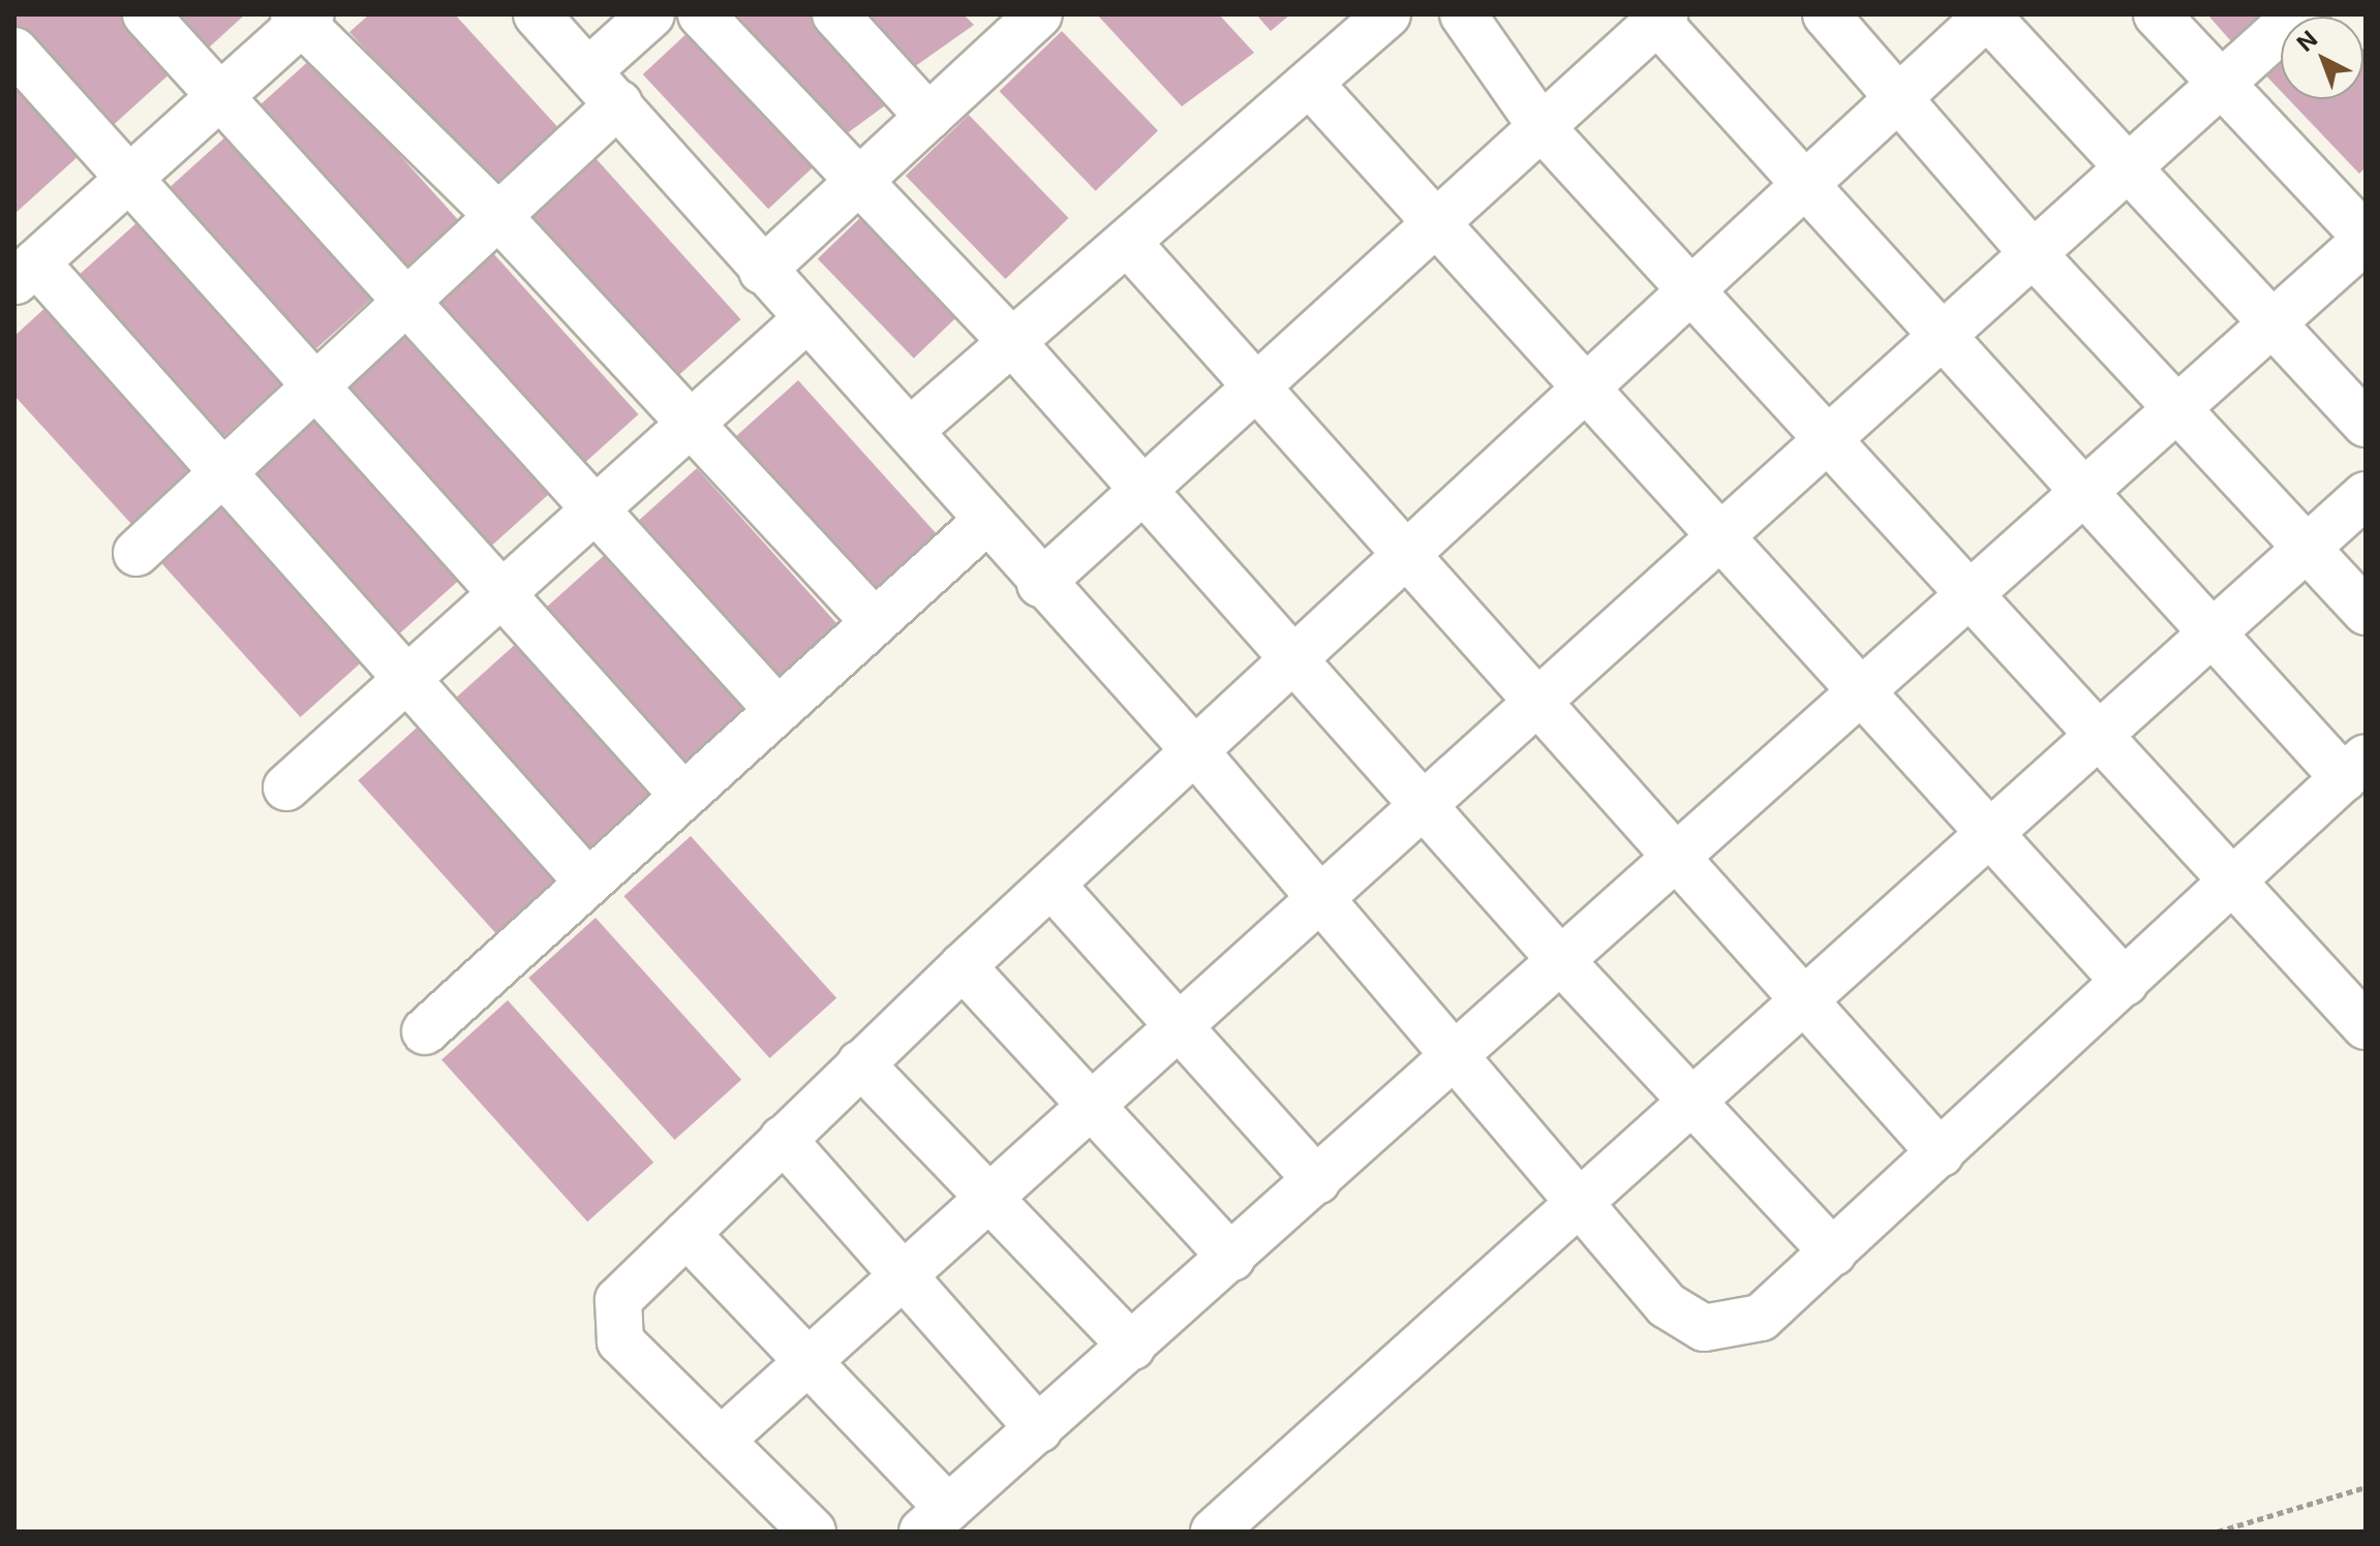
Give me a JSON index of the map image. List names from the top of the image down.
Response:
{
  "north": "top left"
}
